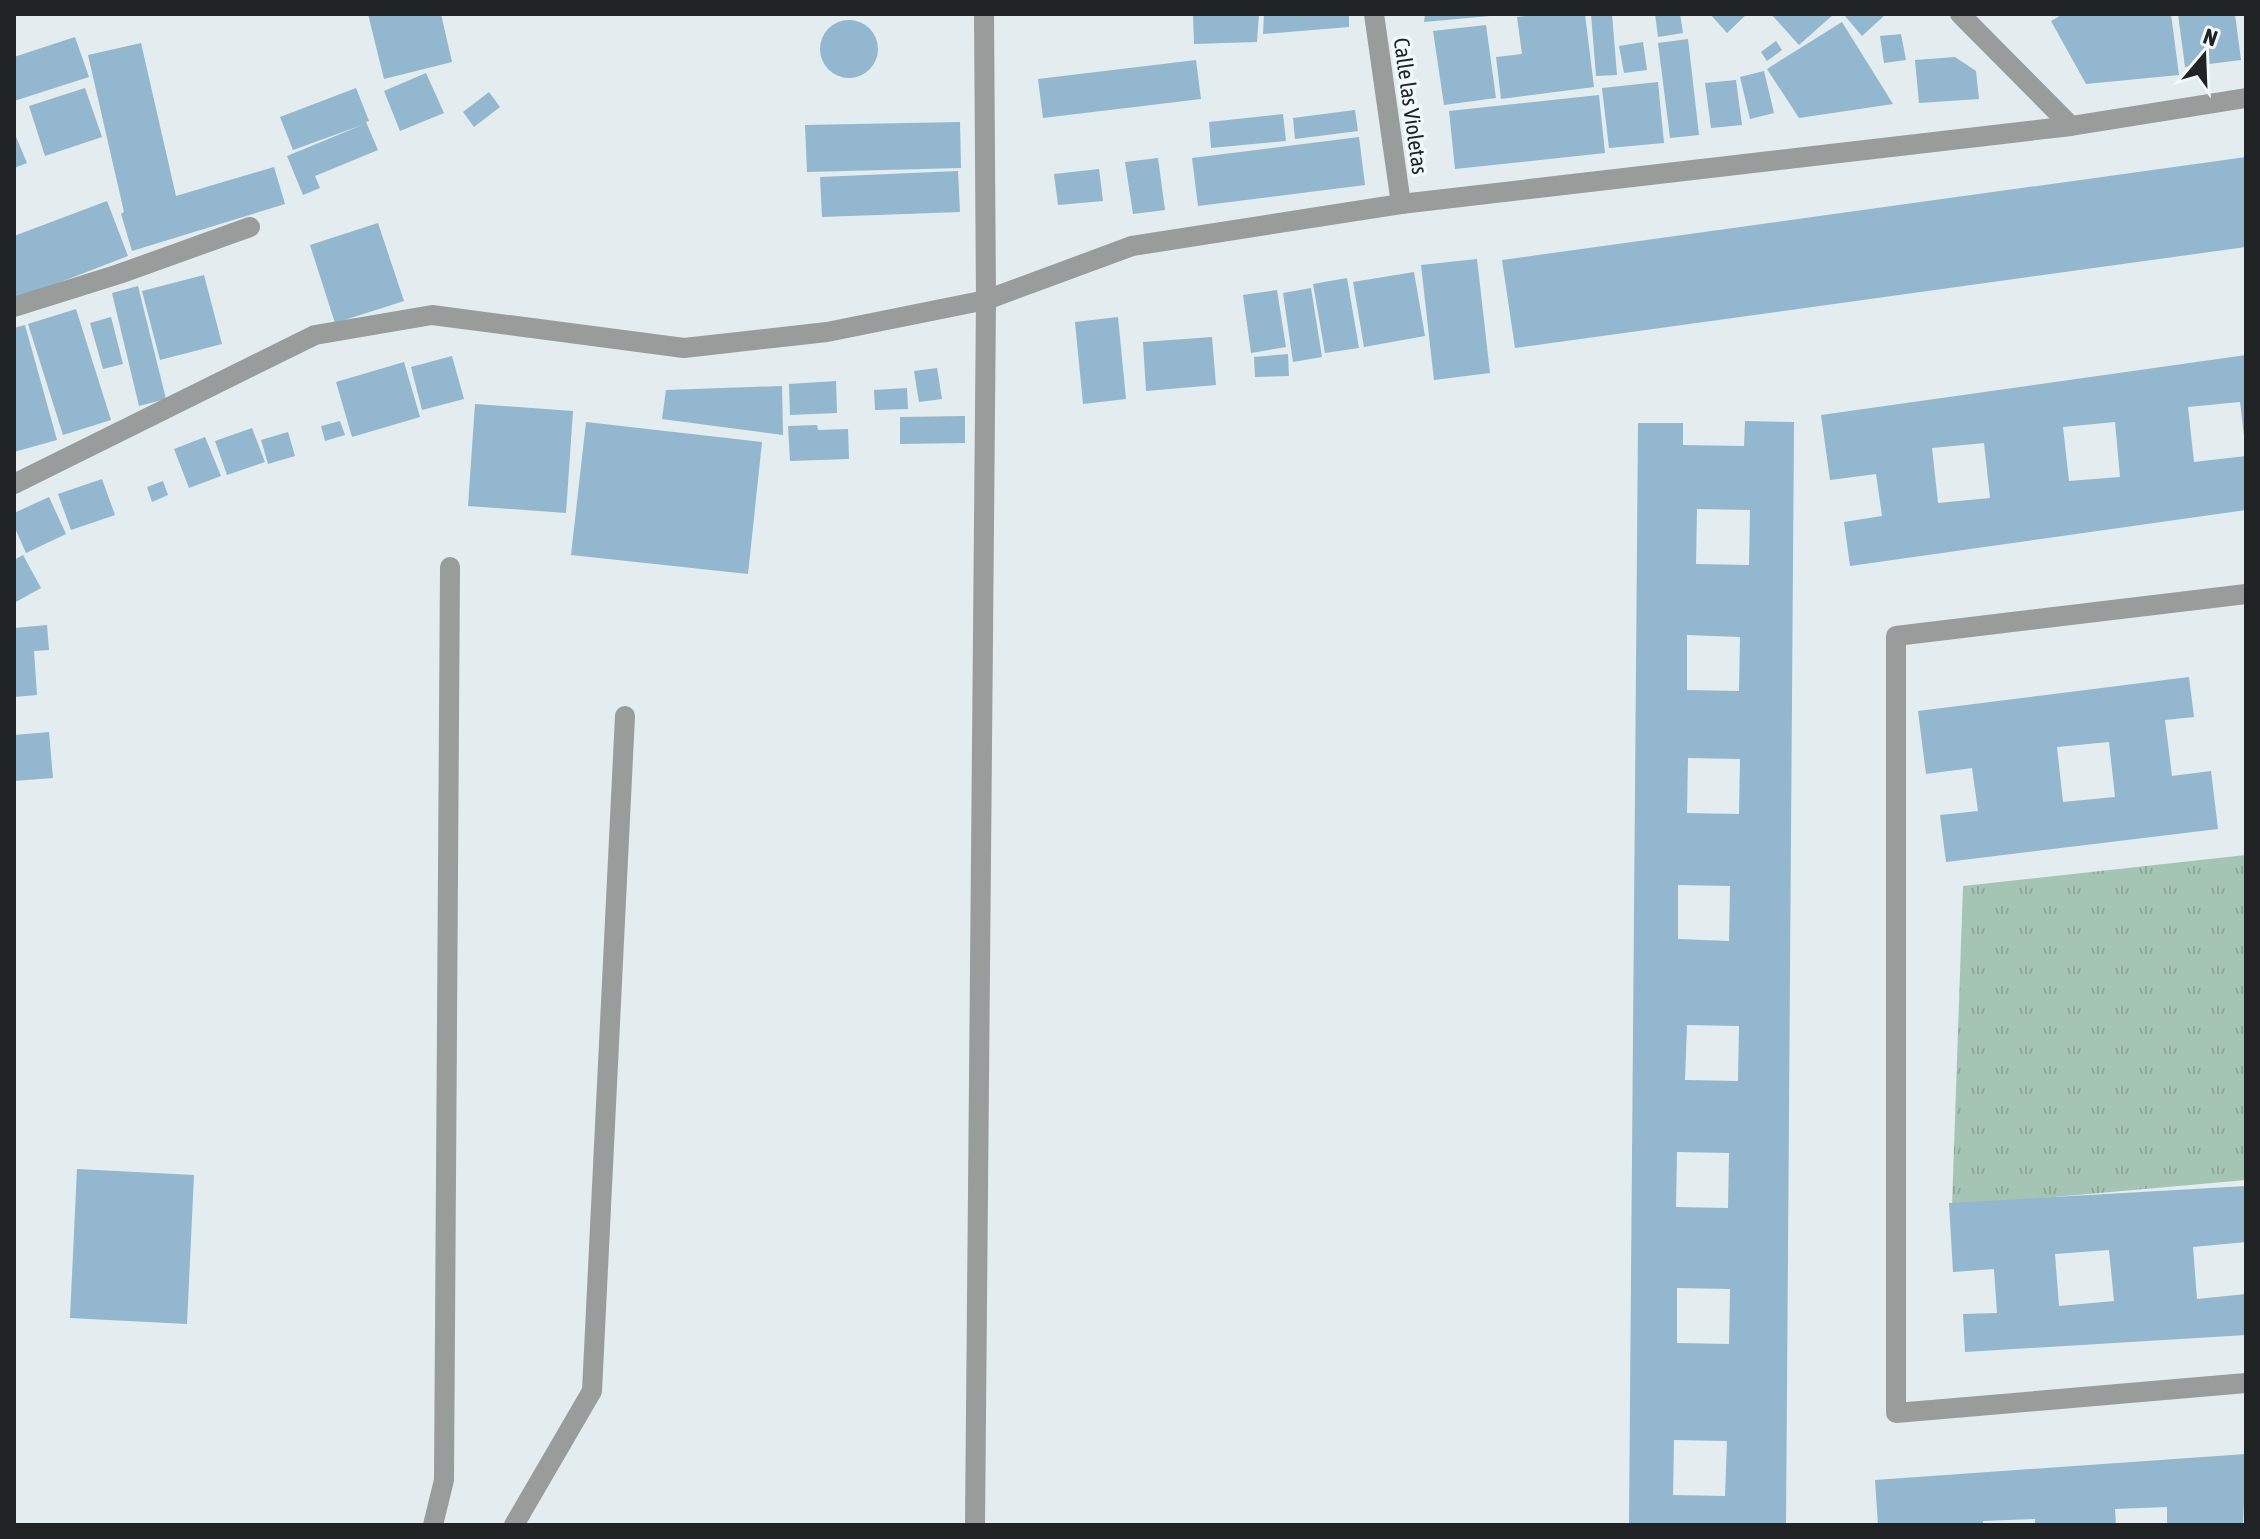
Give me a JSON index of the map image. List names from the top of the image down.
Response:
{
  "streets": {
    "street": ["Calle las Violetas"]
  },
  "north": "top"
}
